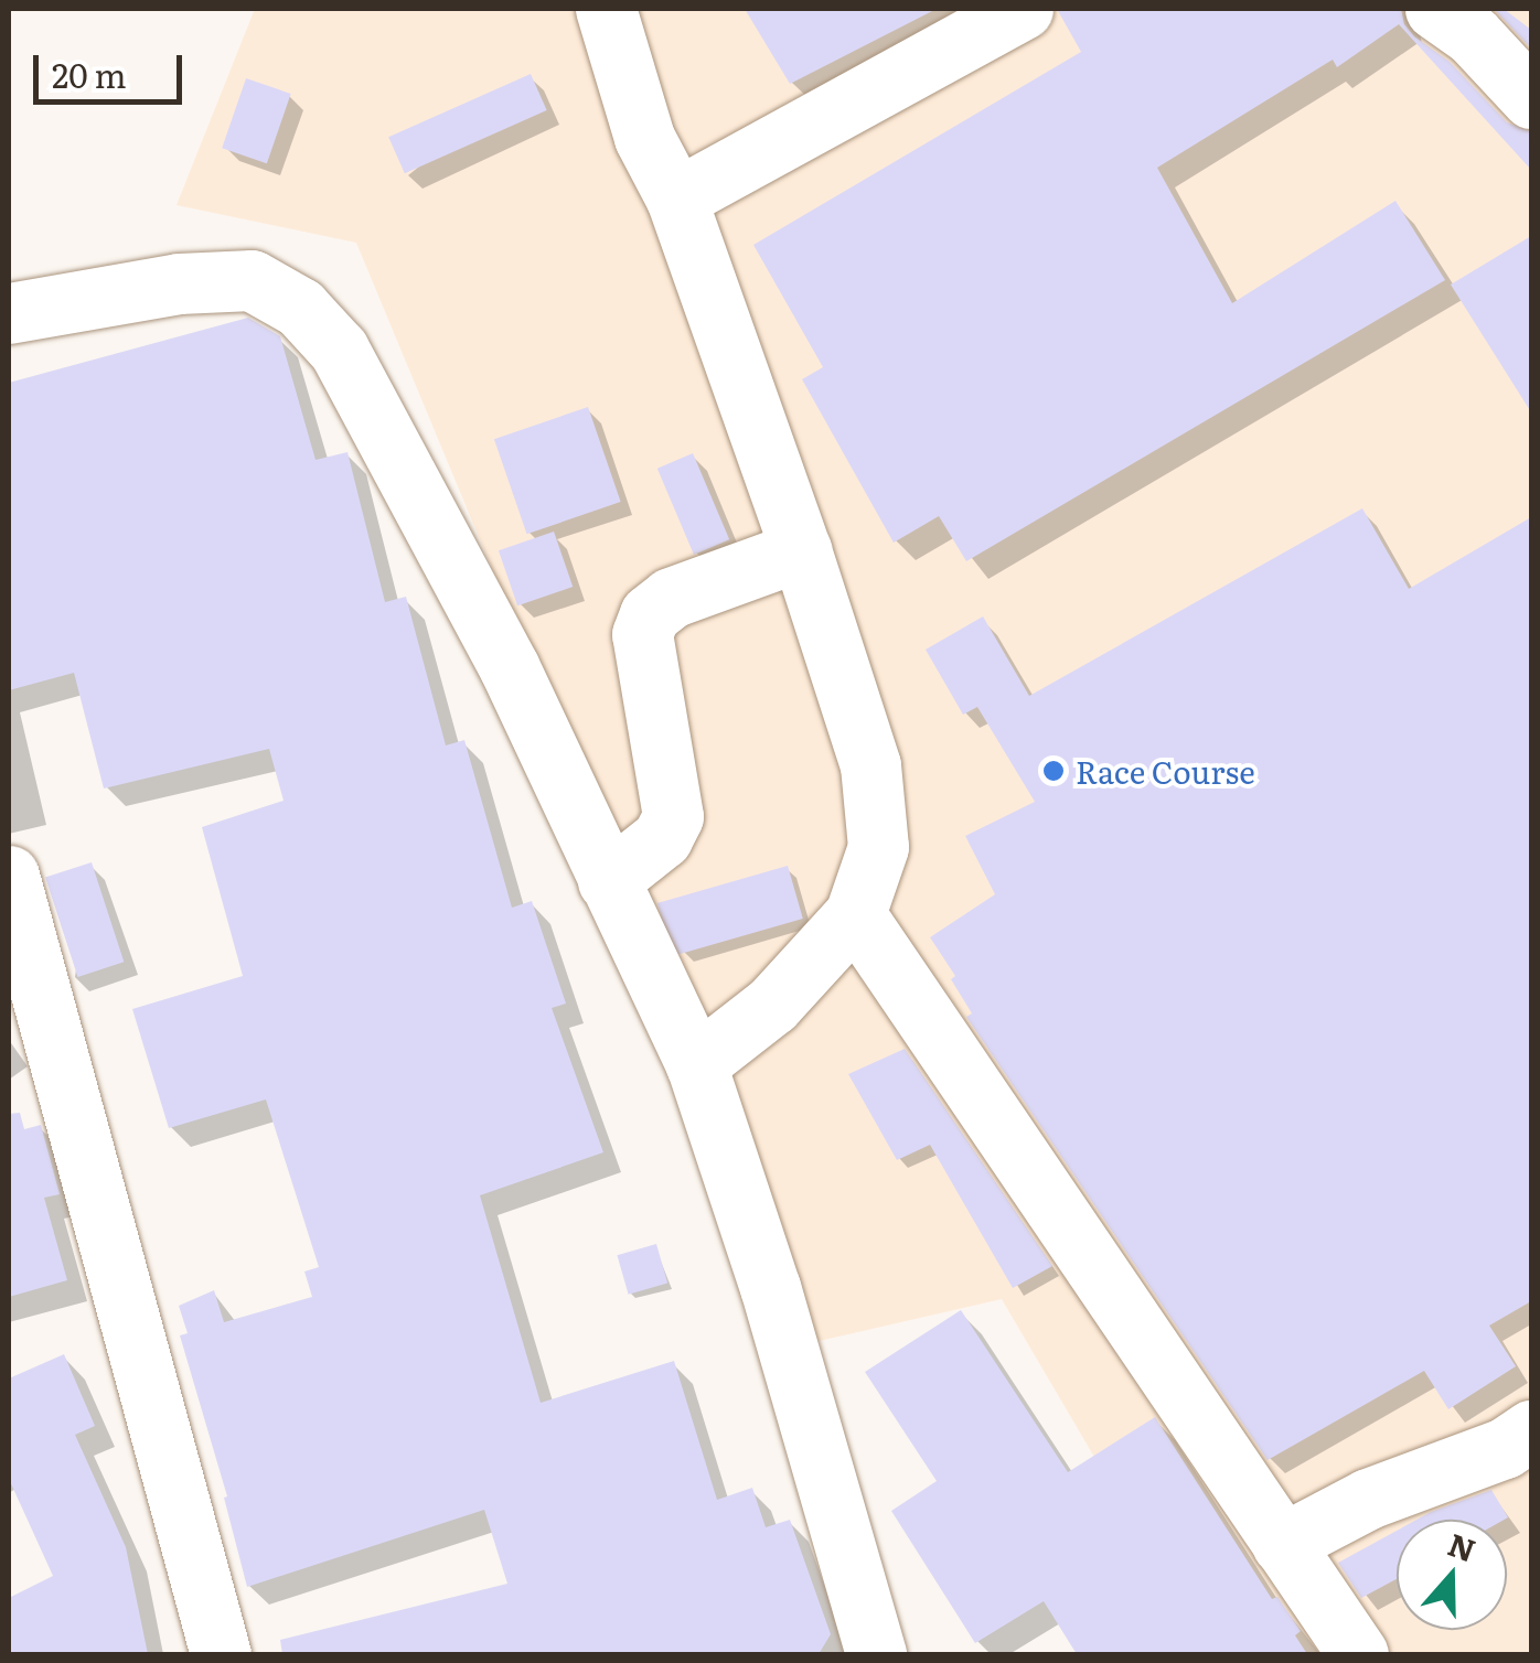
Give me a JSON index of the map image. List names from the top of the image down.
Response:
{
  "places": ["Race Course"],
  "scale_bar": "20 m",
  "north": "top"
}
